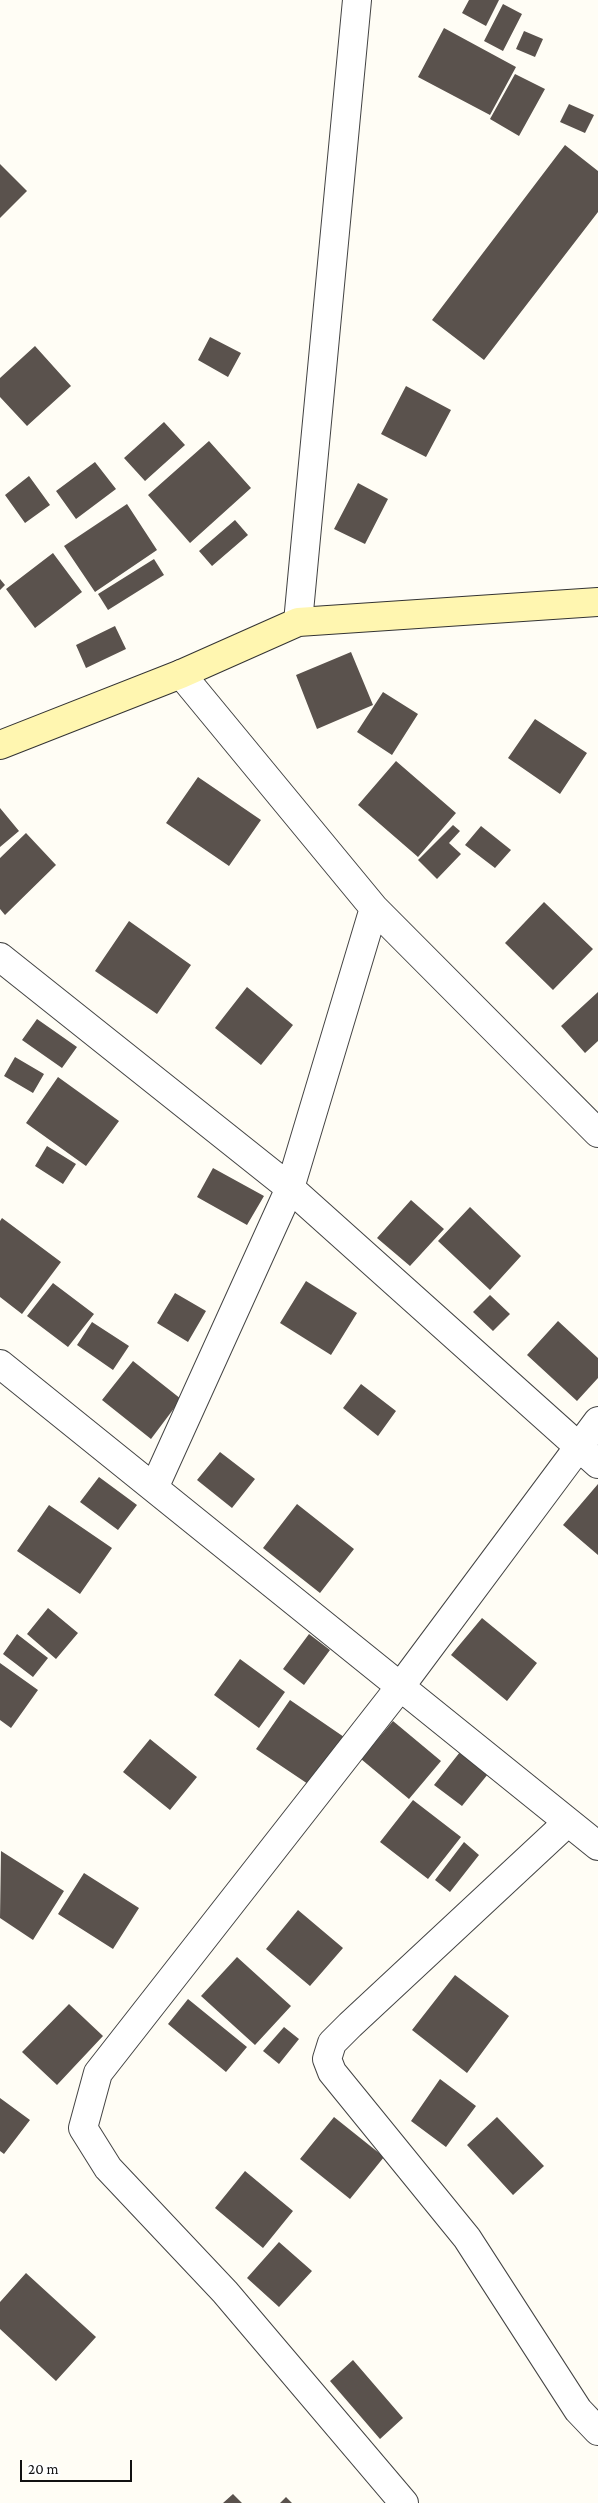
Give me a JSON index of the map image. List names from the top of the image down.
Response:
{
  "scale_bar": "20 m"
}
